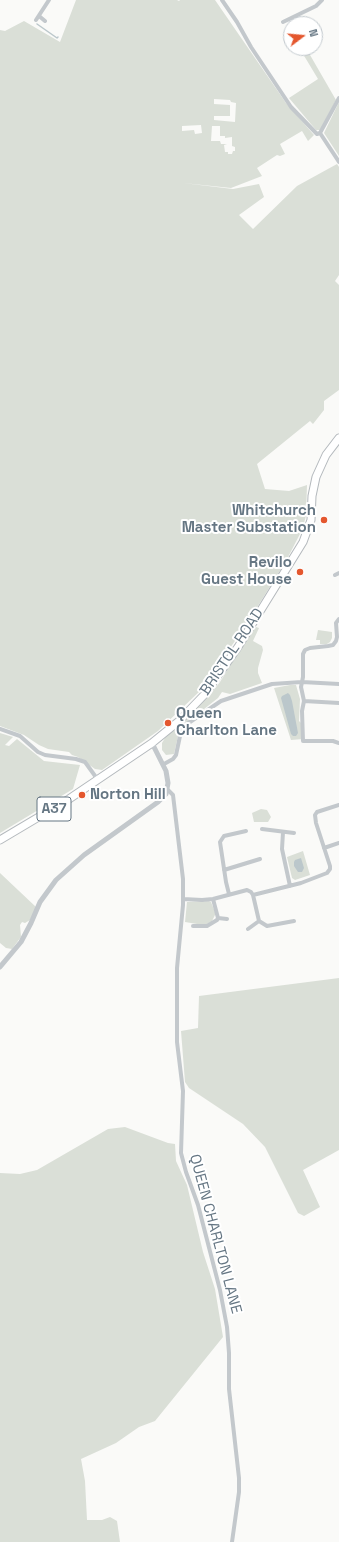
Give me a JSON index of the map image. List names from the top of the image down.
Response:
{
  "streets": {
    "highway": ["BRISTOL ROAD", "A37"],
    "street": ["QUEEN CHARLTON LANE"]
  },
  "crossings": [
    ["BRISTOL ROAD", "A37"]
  ],
  "places": [
    "Whitchurch Master Substation",
    "Revilo Guest House",
    "Queen Charlton Lane",
    "Norton Hill"
  ],
  "north": "right"
}
